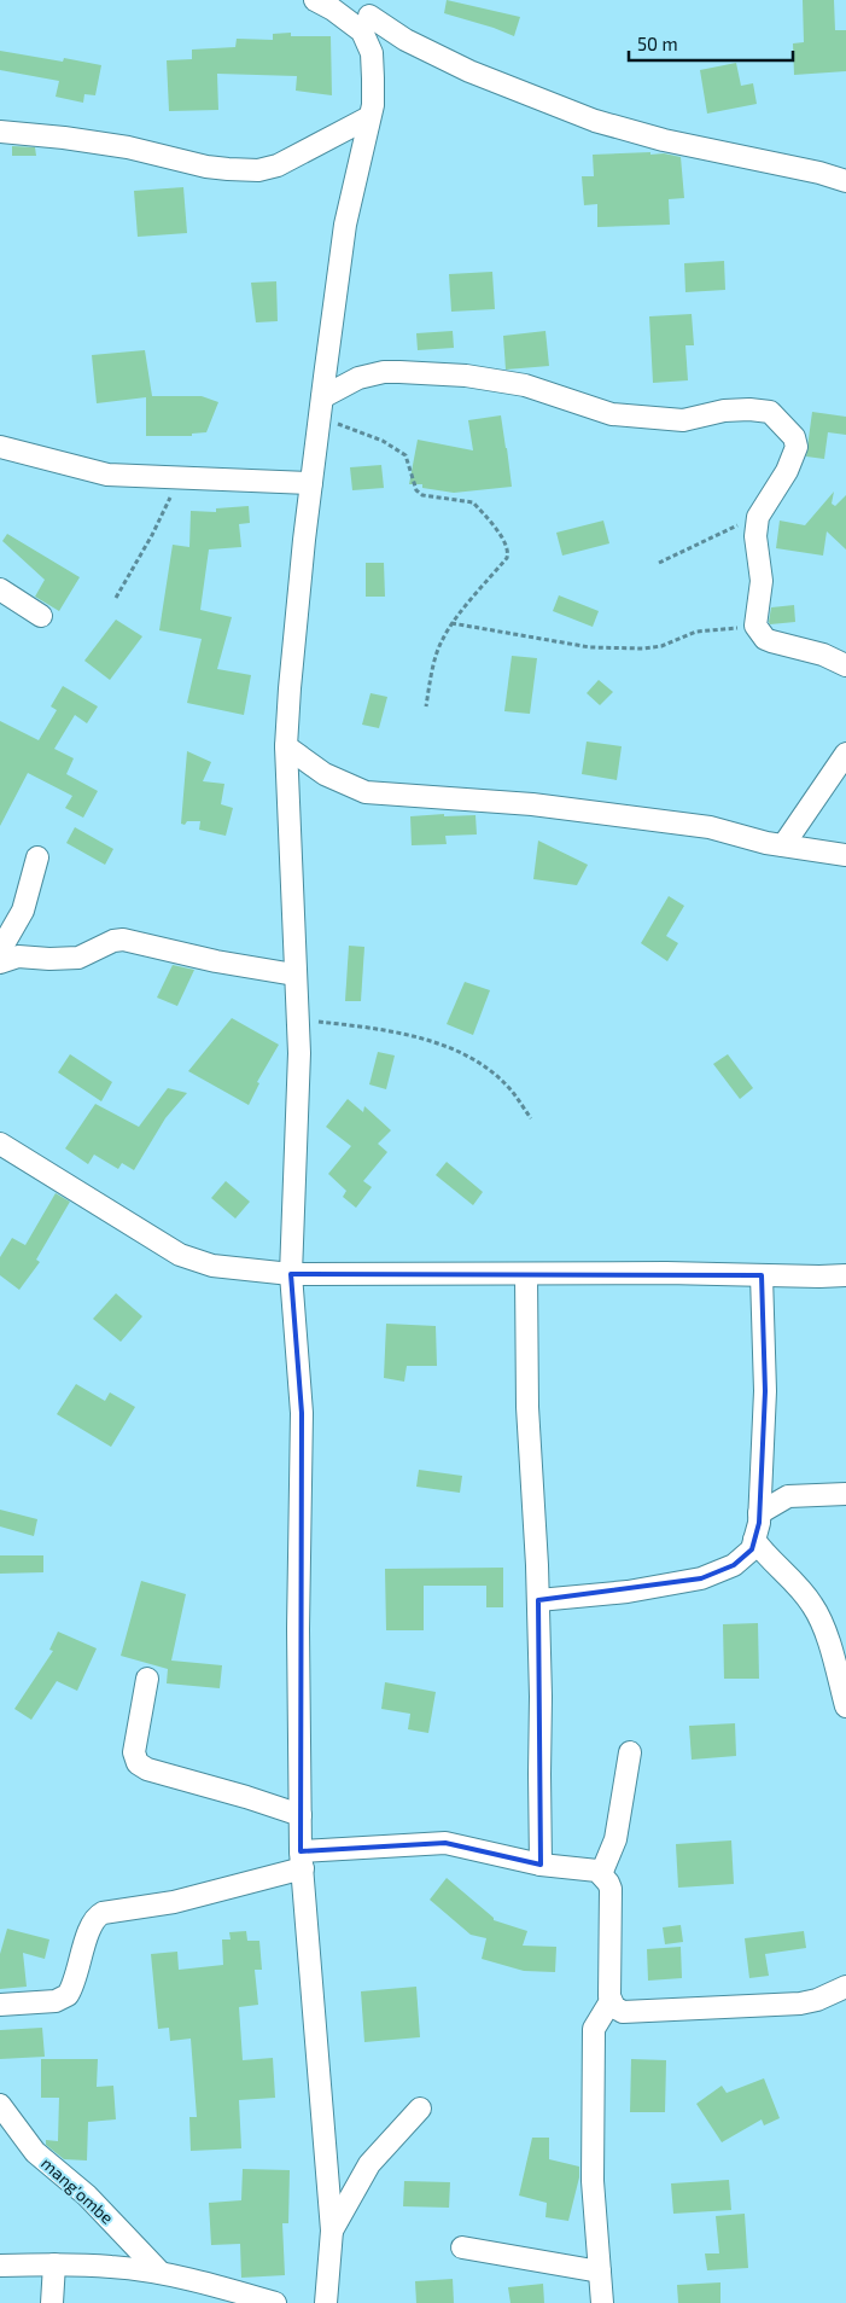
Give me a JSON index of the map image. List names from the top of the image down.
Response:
{
  "streets": {
    "street": ["mang'ombe"]
  },
  "scale_bar": "50 m"
}
